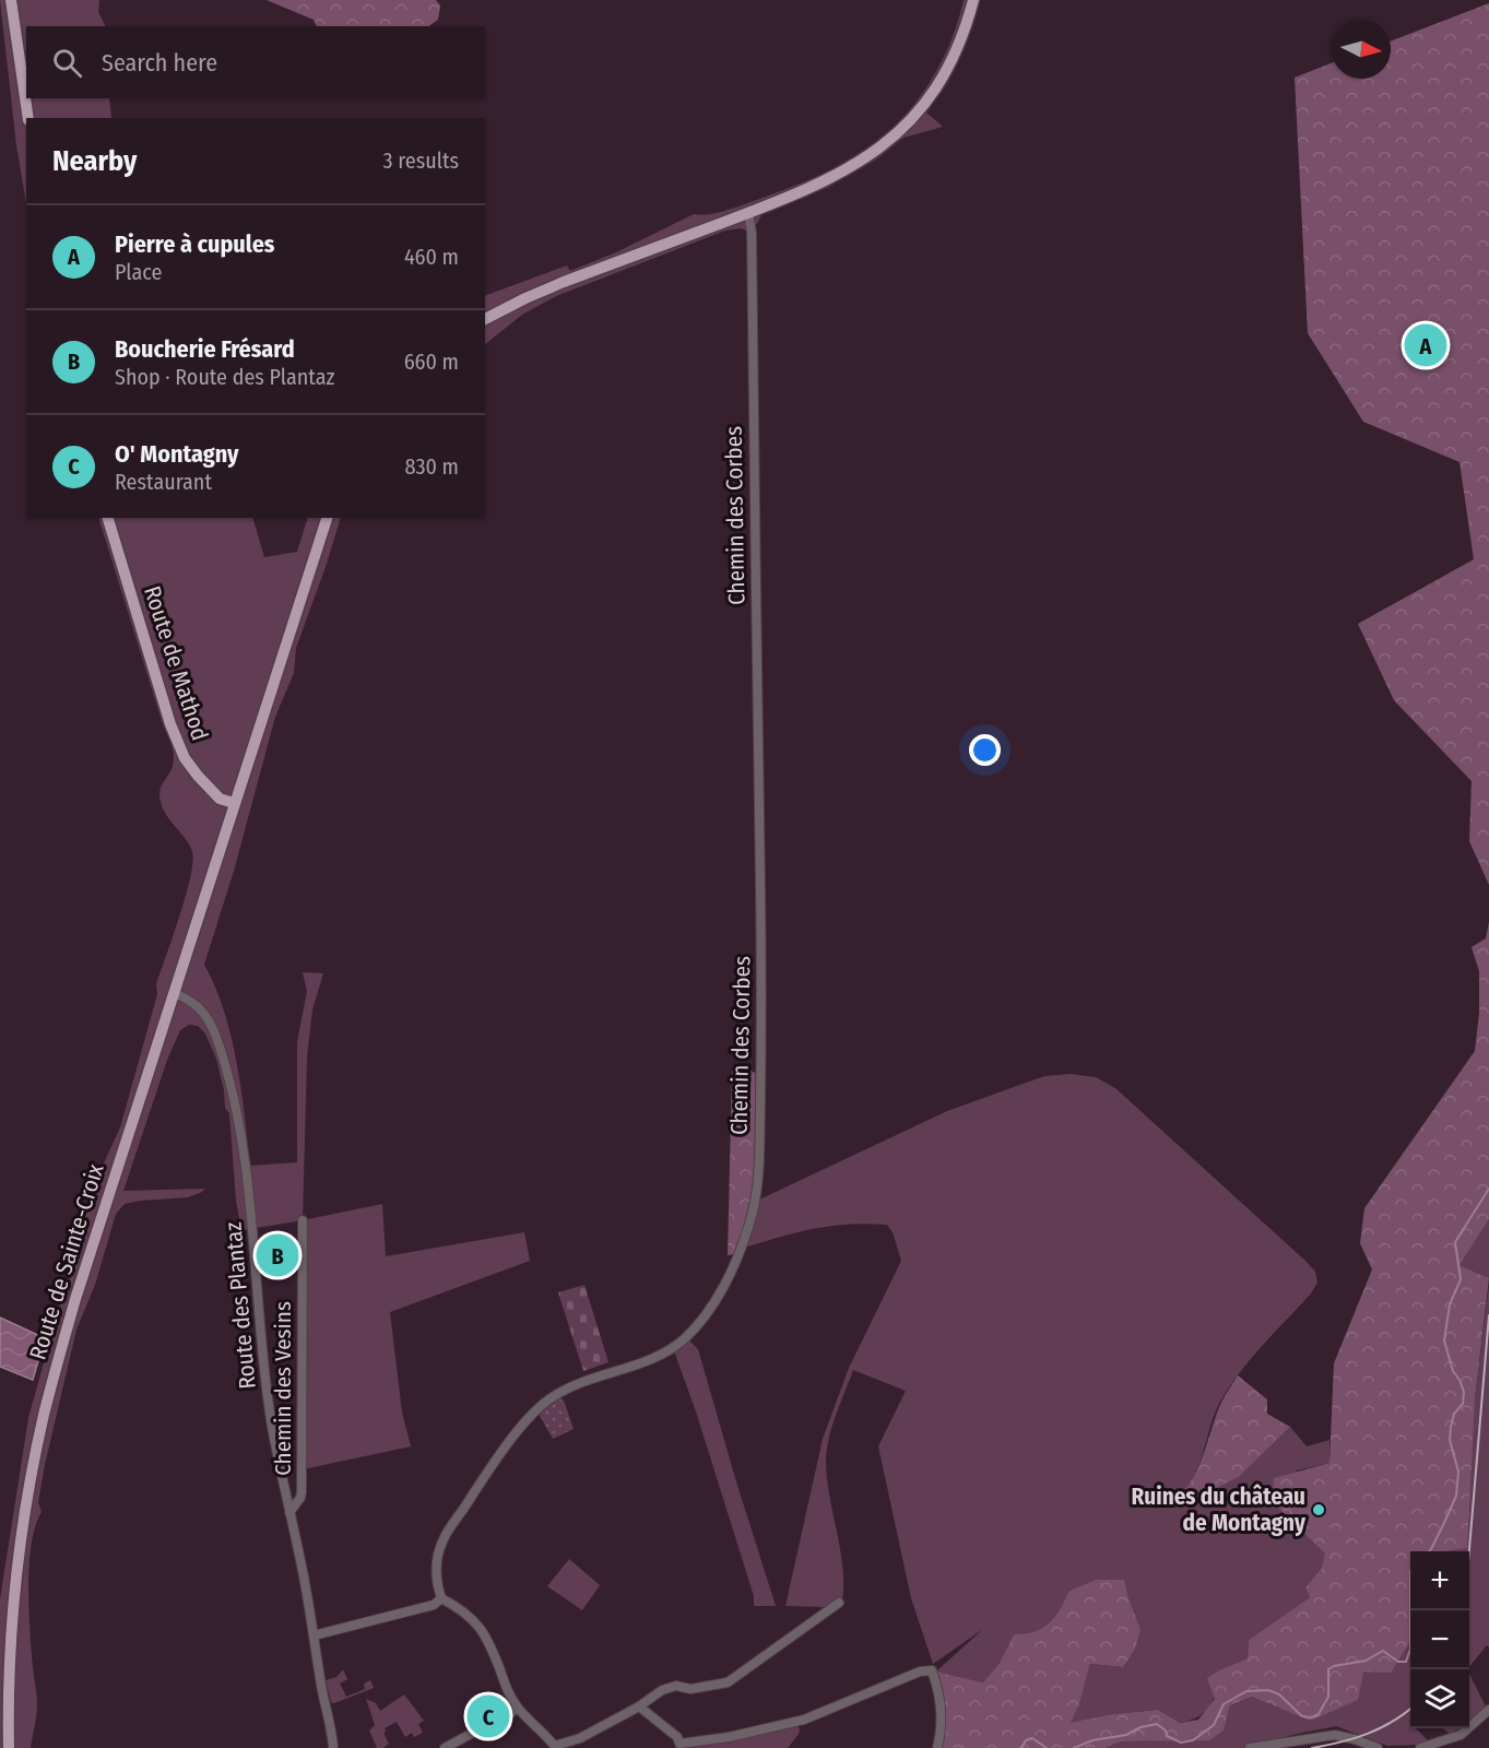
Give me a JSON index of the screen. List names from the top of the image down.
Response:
{
  "streets": {
    "main road": ["Route de Mathod", "Route de Sainte-Croix"],
    "street": ["Chemin des Corbes", "Route des Plantaz", "Chemin des Vesins"]
  },
  "crossings": [
    ["Route de Mathod", "Route de Sainte-Croix"],
    ["Route de Sainte-Croix", "Route des Plantaz"],
    ["Route des Plantaz", "Chemin des Vesins"]
  ],
  "places": ["Ruines du château de Montagny"],
  "north": "right",
  "page": {
    "search": "Search here",
    "heading": ["Nearby", "3 results"],
    "list": [
      {
        "mark": "A",
        "name": "Pierre à cupules",
        "note": "Place",
        "value": "460 m"
      },
      {
        "mark": "B",
        "name": "Boucherie Frésard",
        "note": "Shop · Route des Plantaz",
        "value": "660 m"
      },
      {
        "mark": "C",
        "name": "O' Montagny",
        "note": "Restaurant",
        "value": "830 m"
      }
    ],
    "pins": ["A", "B", "C"],
    "map_buttons": ["+", "−"]
  }
}
